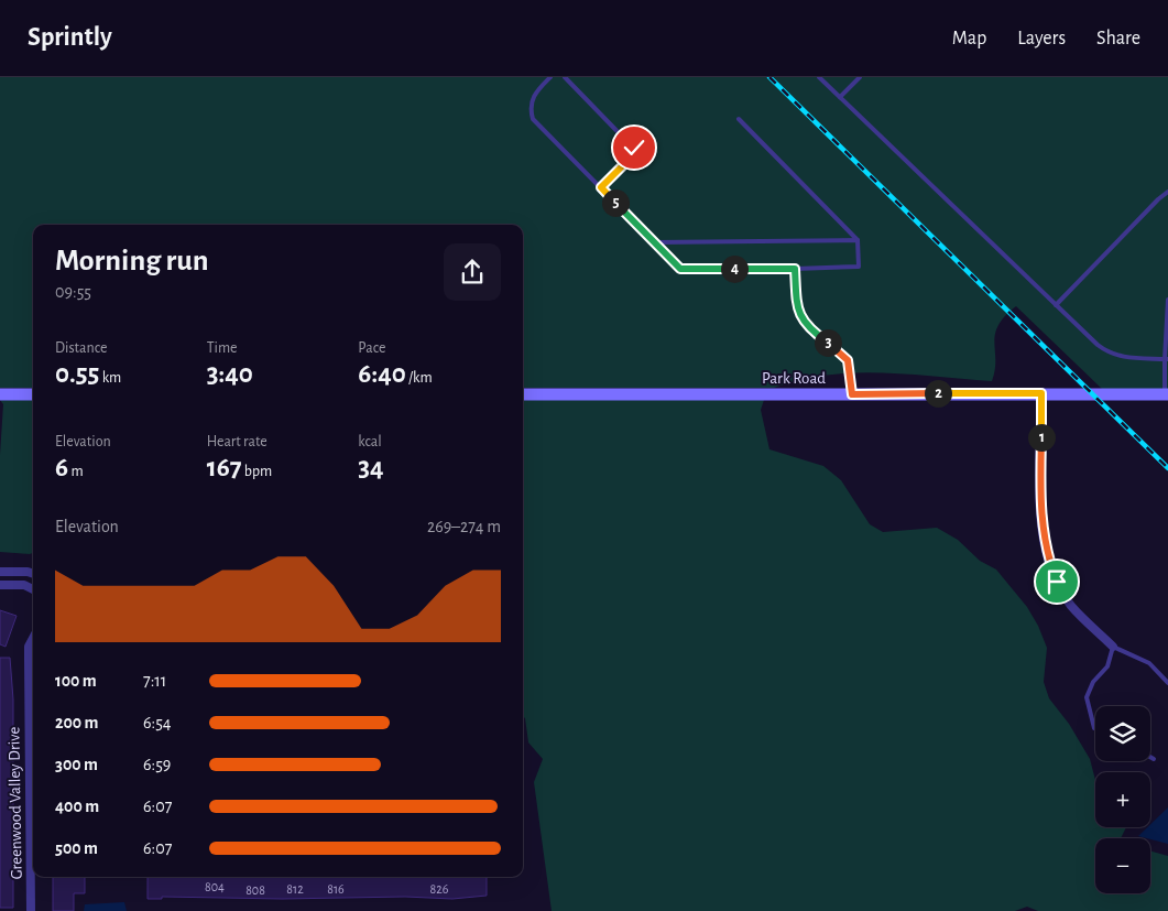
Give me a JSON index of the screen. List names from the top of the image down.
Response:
{
  "streets": {
    "street": ["Park Road", "Greenwood Valley Drive"]
  },
  "house_numbers": [
    "804",
    "812",
    "816",
    "826",
    "808"
  ],
  "page": {
    "header": "Sprintly",
    "nav": ["Map", "Layers", "Share"],
    "pins": [
      "5",
      "4",
      "3",
      "2",
      "1"
    ],
    "heading": ["Morning run", "09:55"],
    "stats": [
      ["Distance", "0.55 km"],
      ["Time", "3:40"],
      ["Pace", "6:40 /km"],
      ["Elevation", "6 m"],
      ["Heart rate", "167 bpm"],
      ["kcal", "34"]
    ],
    "chart": ["Elevation", "269–274 m"],
    "list": [
      {
        "name": "100 m",
        "note": "7:11"
      },
      {
        "name": "200 m",
        "note": "6:54"
      },
      {
        "name": "300 m",
        "note": "6:59"
      },
      {
        "name": "400 m",
        "note": "6:07"
      },
      {
        "name": "500 m",
        "note": "6:07"
      }
    ],
    "map_buttons": ["+", "−"]
  }
}
